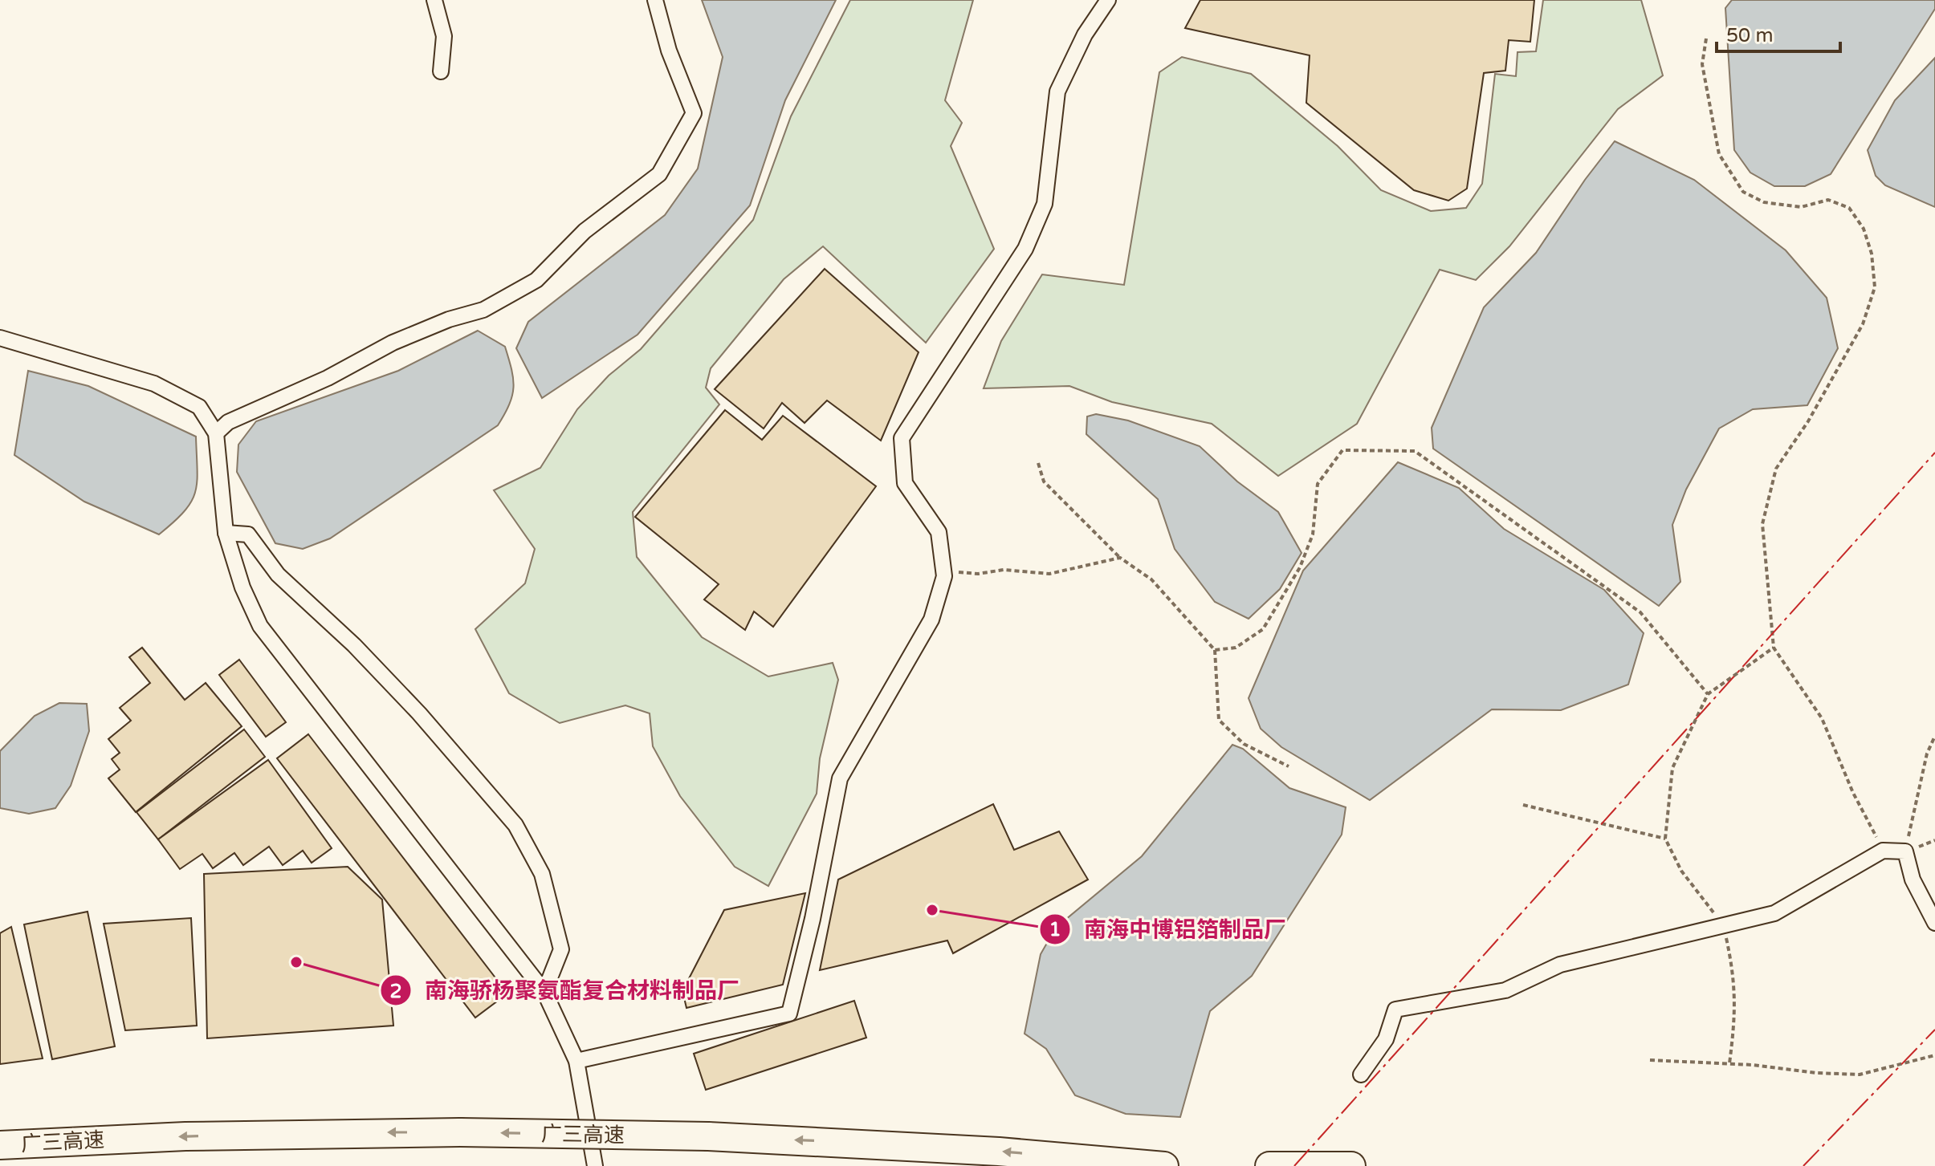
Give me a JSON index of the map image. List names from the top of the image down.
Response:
{
  "streets": {
    "highway": ["广三高速"]
  },
  "one_way": ["广三高速"],
  "places": ["南海中博铝箔制品厂", "南海骄杨聚氨酯复合材料制品厂"],
  "scale_bar": "50 m"
}
